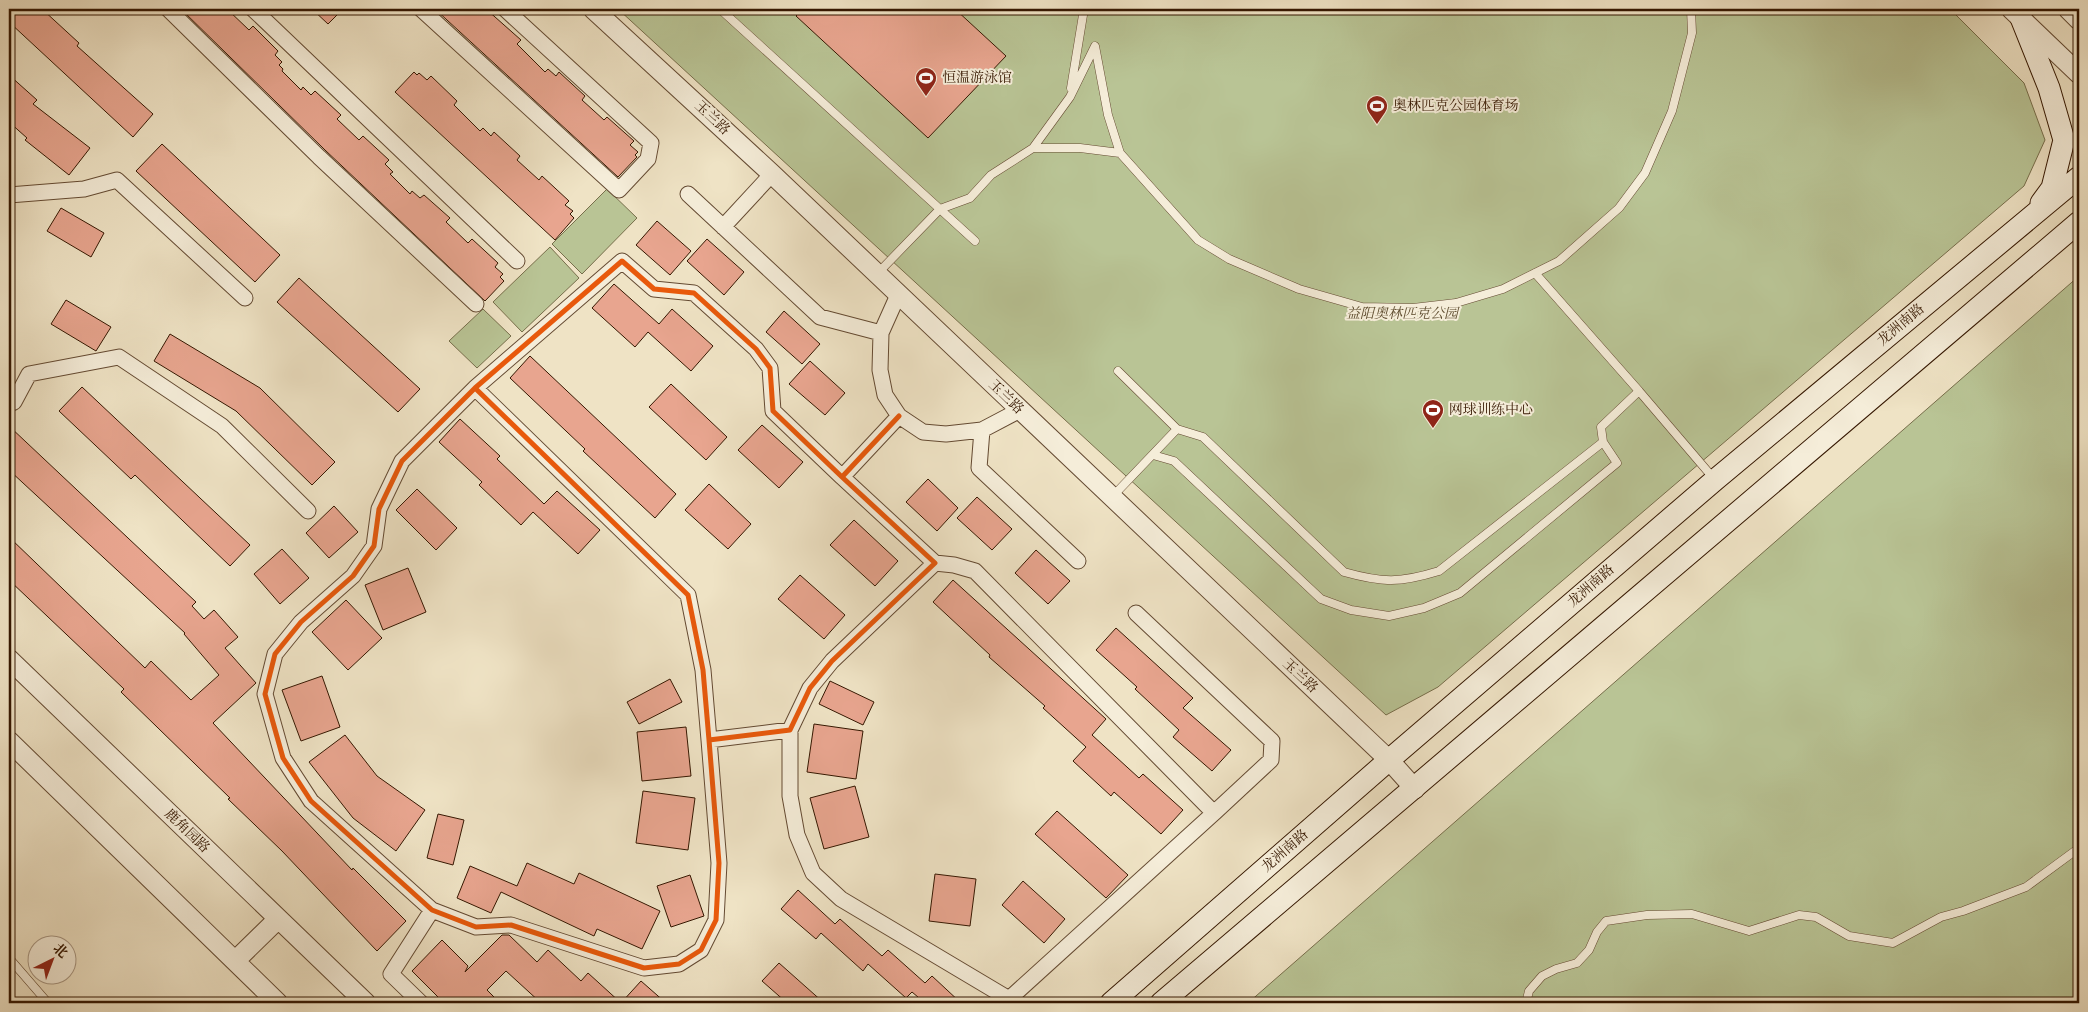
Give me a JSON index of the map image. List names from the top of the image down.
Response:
{
  "streets": {
    "main road": ["龙洲南路"],
    "street": ["玉兰路", "鹿角园路"]
  },
  "crossings": [
    ["玉兰路", "龙洲南路"]
  ],
  "parks": ["益阳奥林匹克公园"],
  "places": {
    "sports": ["恒温游泳馆", "奥林匹克公园体育场", "网球训练中心"]
  },
  "north": "top right"
}
